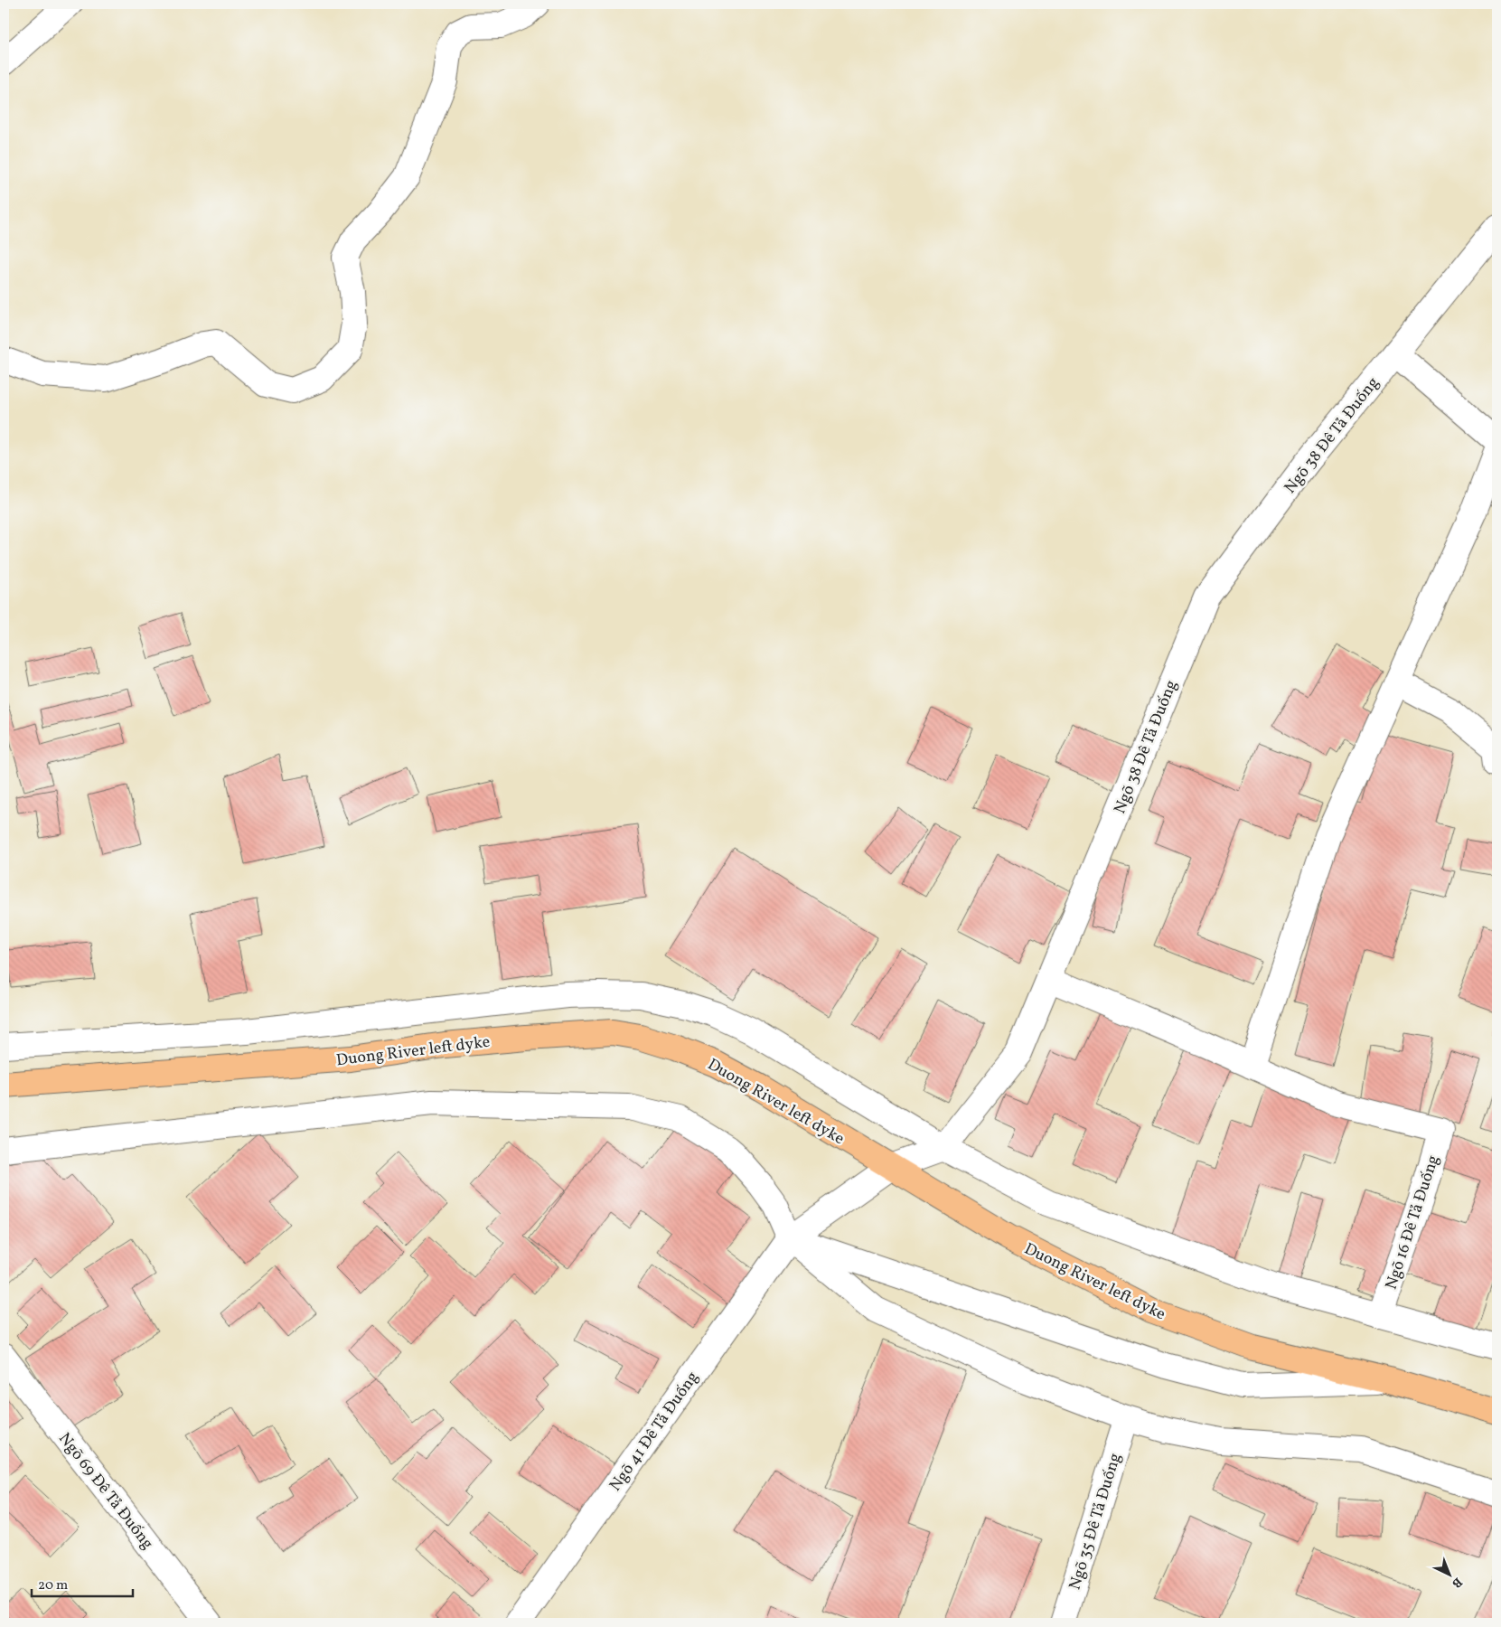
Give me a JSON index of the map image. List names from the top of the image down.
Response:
{
  "streets": {
    "main road": ["Duong River left dyke"],
    "street": [
      "Ngõ 38 Đê Tả Đuống",
      "Ngõ 16 Đê Tả Đuống",
      "Ngõ 41 Đê Tả Đuống",
      "Ngõ 69 Đê Tả Đuống",
      "Ngõ 35 Đê Tả Đuống"
    ]
  },
  "scale_bar": "20 m",
  "north": "bottom right"
}
